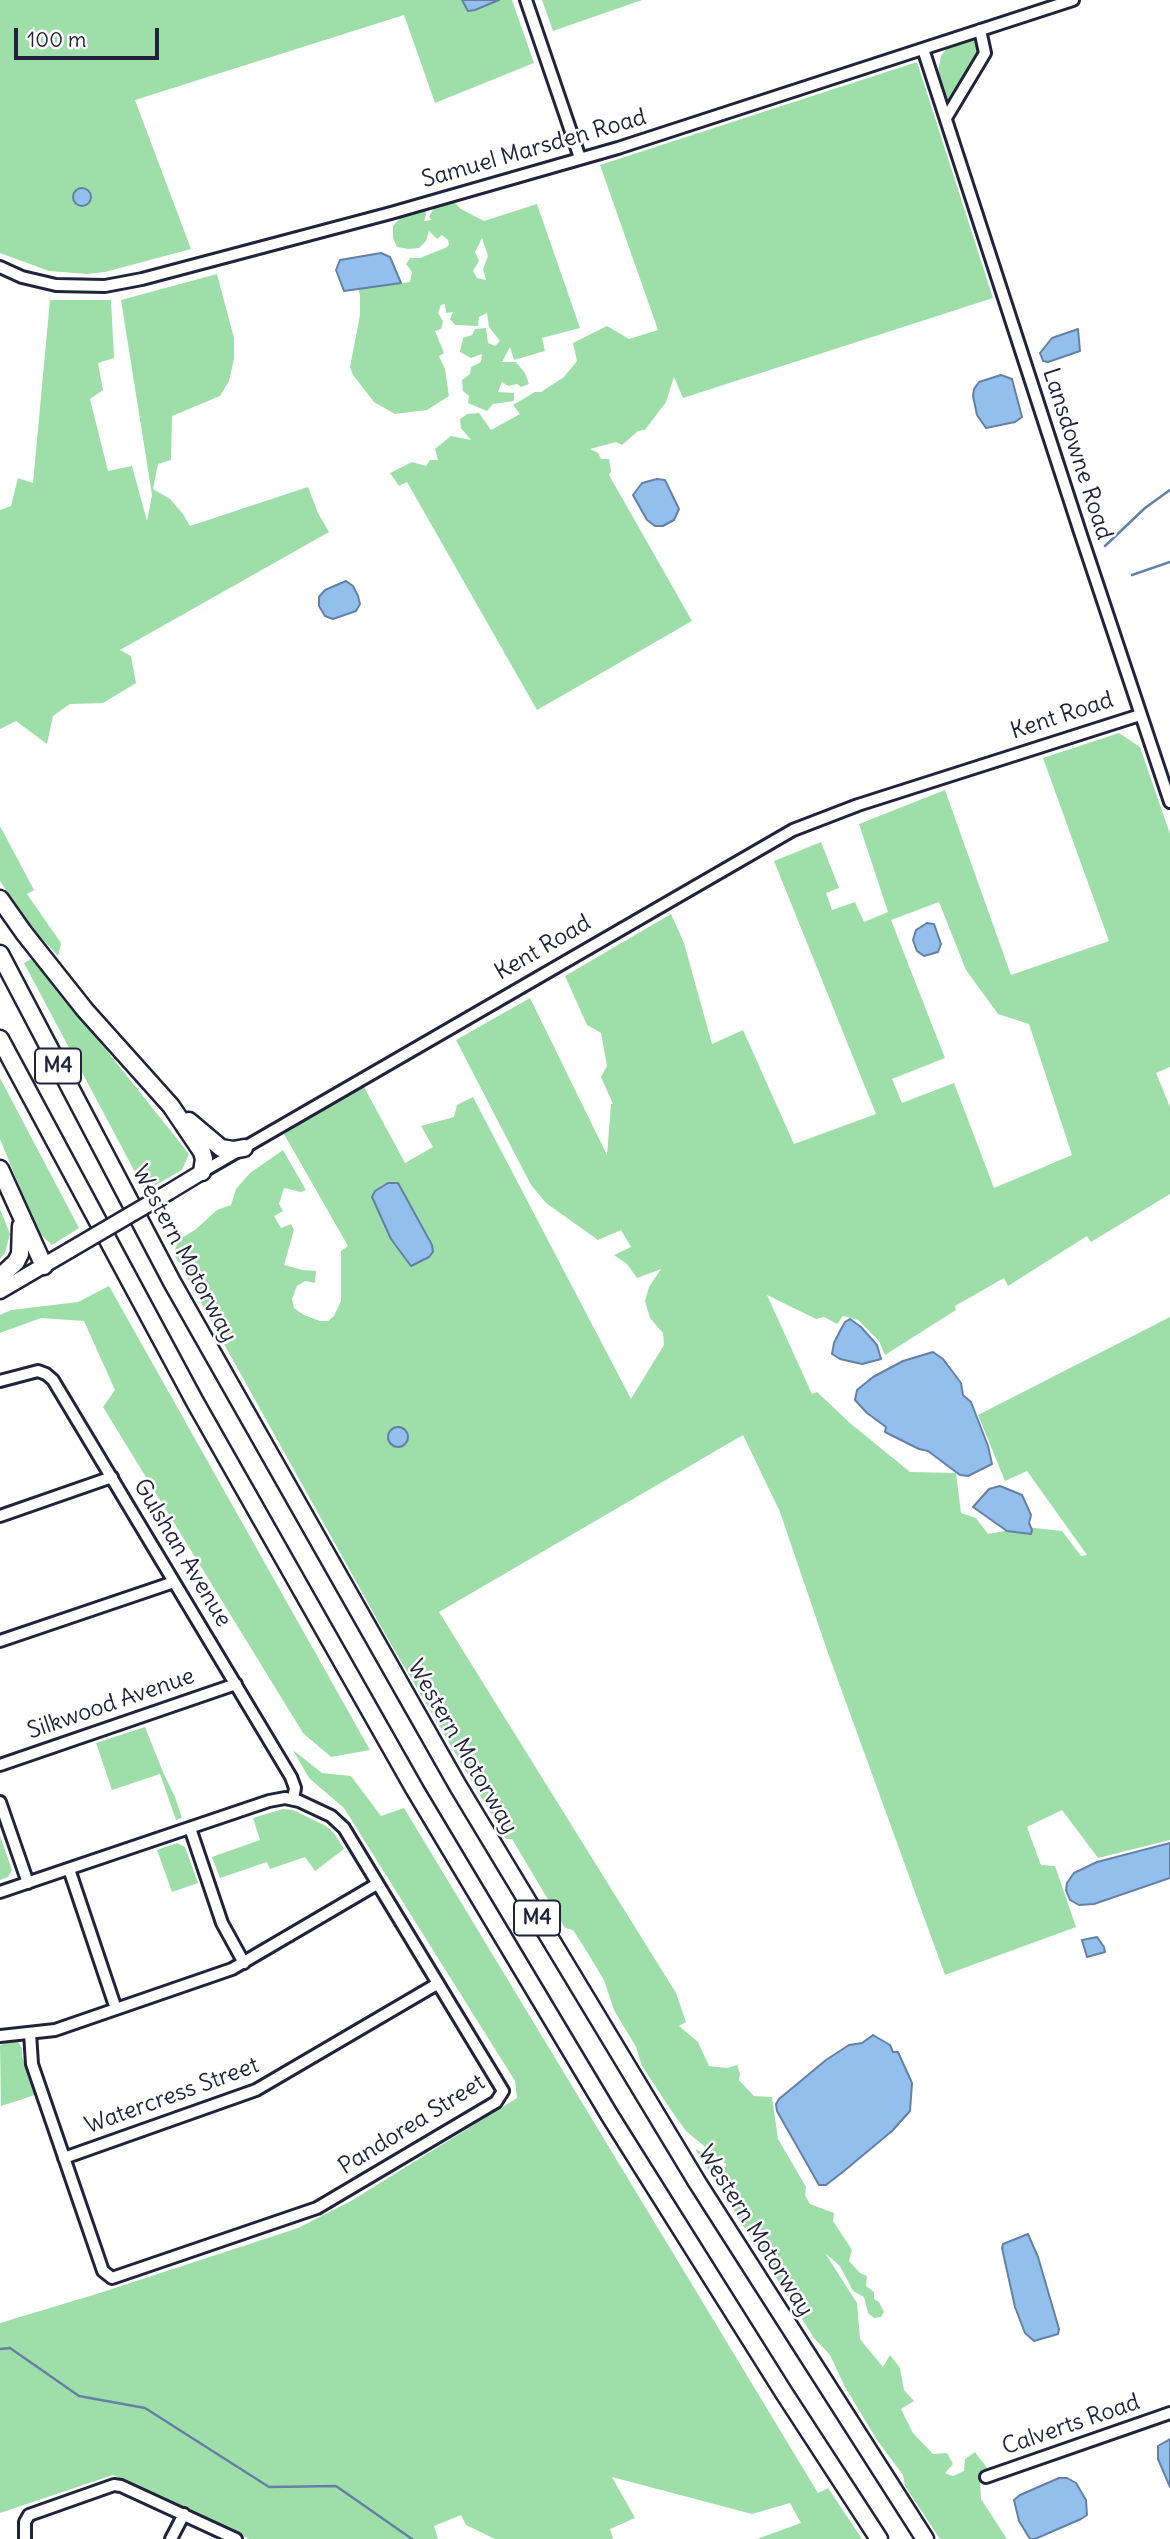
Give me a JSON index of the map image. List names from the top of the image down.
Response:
{
  "streets": {
    "highway": ["M4", "Western Motorway"],
    "main road": ["Kent Road"],
    "street": [
      "Samuel Marsden Road",
      "Lansdowne Road",
      "Gulshan Avenue",
      "Silkwood Avenue",
      "Watercress Street",
      "Pandorea Street",
      "Calverts Road"
    ]
  },
  "crossings": [
    ["Samuel Marsden Road", "Lansdowne Road"],
    ["Lansdowne Road", "Kent Road"],
    ["Gulshan Avenue", "Silkwood Avenue"],
    ["Gulshan Avenue", "Pandorea Street"],
    ["Watercress Street", "Pandorea Street"]
  ],
  "scale_bar": "100 m"
}
